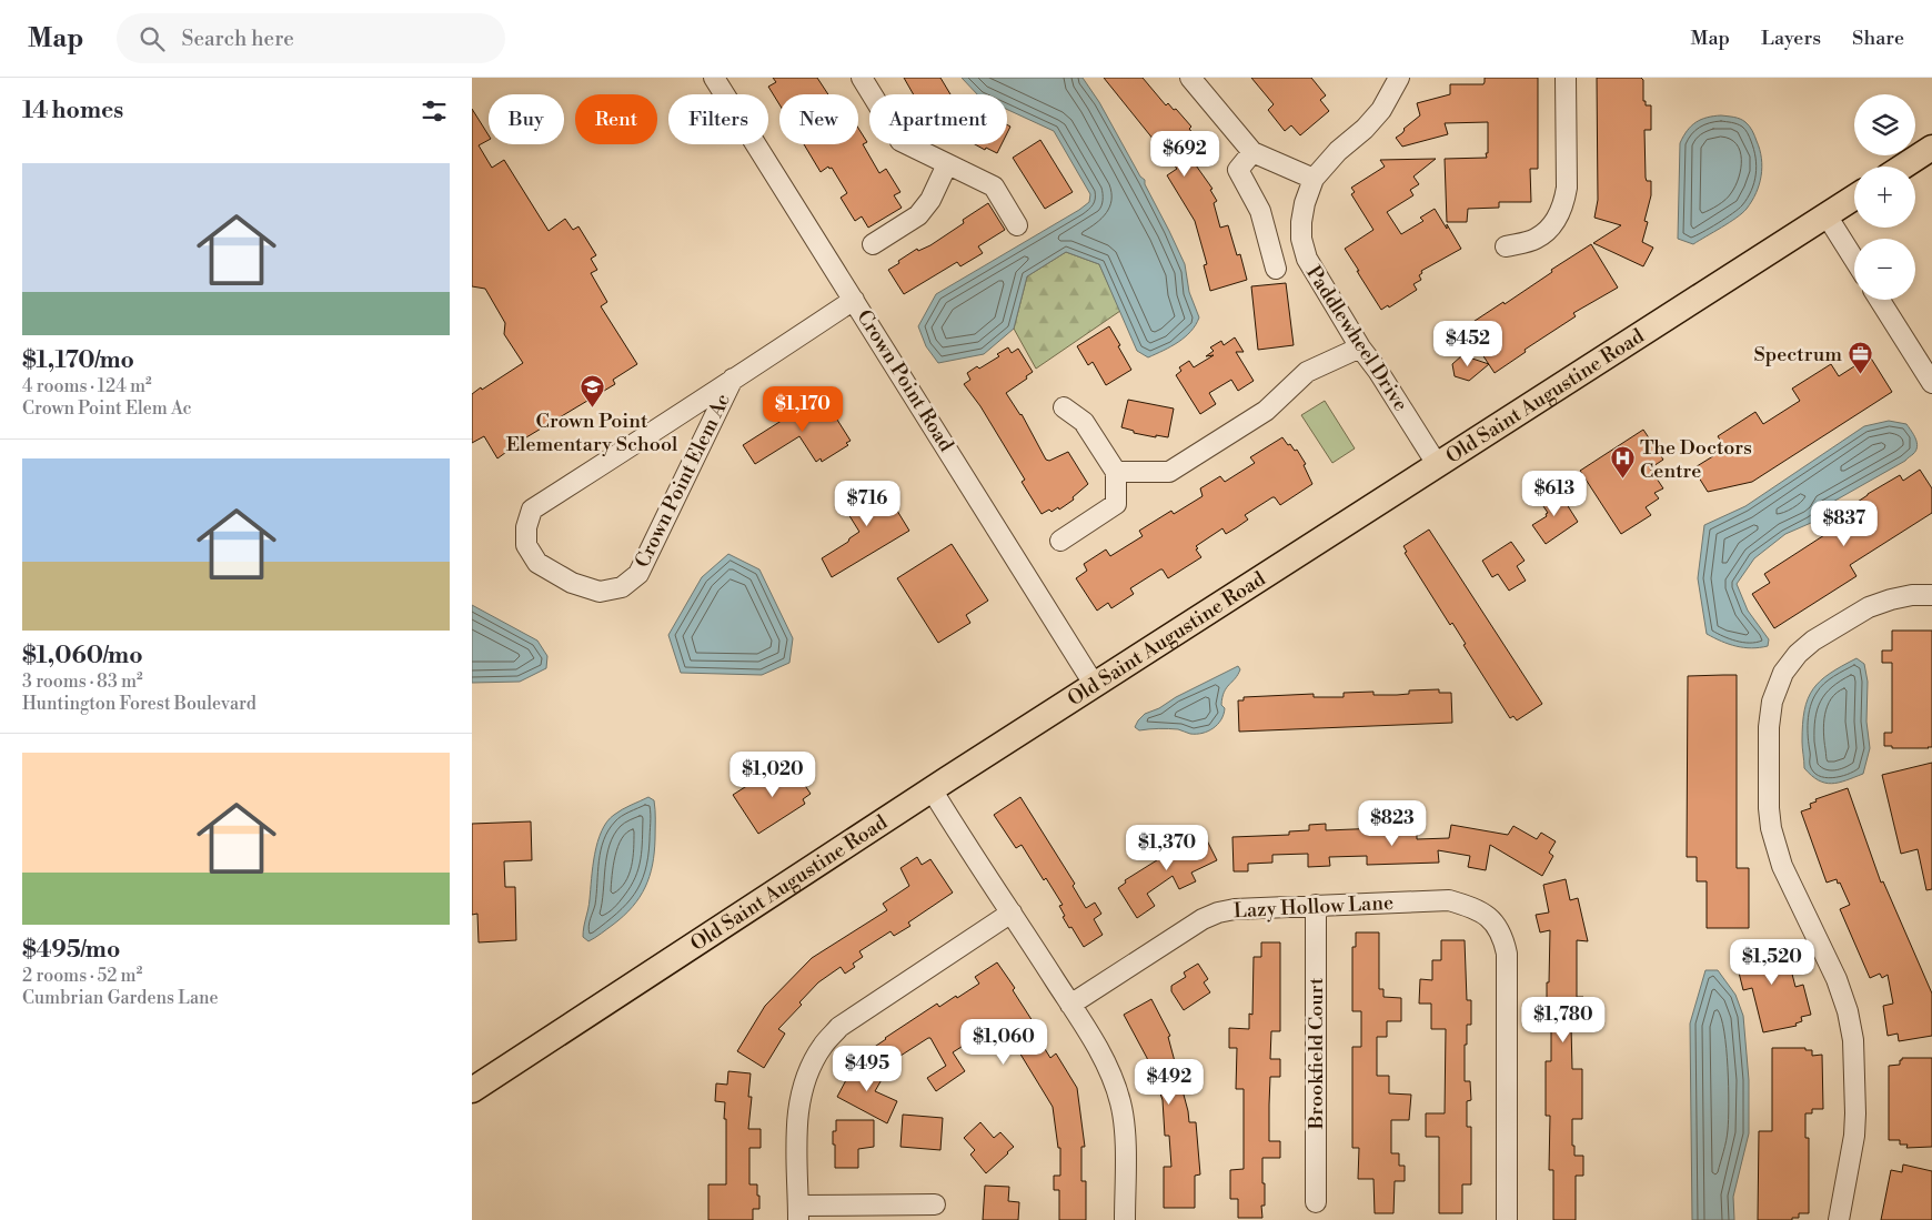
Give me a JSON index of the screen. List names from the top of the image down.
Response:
{
  "streets": {
    "main road": ["Old Saint Augustine Road"],
    "street": [
      "Paddlewheel Drive",
      "Crown Point Road",
      "Crown Point Elem Ac",
      "Lazy Hollow Lane",
      "Brookfield Court"
    ]
  },
  "crossings": [
    ["Paddlewheel Drive", "Old Saint Augustine Road"],
    ["Crown Point Road", "Old Saint Augustine Road"],
    ["Crown Point Road", "Crown Point Elem Ac"],
    ["Lazy Hollow Lane", "Brookfield Court"]
  ],
  "places": {
    "office": ["Spectrum"],
    "school or university": ["Crown Point Elementary School"],
    "hospital": ["The Doctors Centre"]
  },
  "page": {
    "header": "Map",
    "search": "Search here",
    "nav": ["Map", "Layers", "Share"],
    "heading": "14 homes",
    "map_buttons": ["+", "−"],
    "chip": [
      "Buy",
      "Rent",
      "Filters",
      "New",
      "Apartment"
    ],
    "price": [
      "$692",
      "$452",
      "$1,170",
      "$613",
      "$716",
      "$837",
      "$1,020",
      "$823",
      "$1,370",
      "$1,520",
      "$1,780",
      "$1,060",
      "$495",
      "$492"
    ],
    "list": [
      {
        "name": "$1,170/mo",
        "note": "4 rooms · 124 m² · Crown Point Elem Ac"
      },
      {
        "name": "$1,060/mo",
        "note": "3 rooms · 83 m² · Huntington Forest Boulevard"
      },
      {
        "name": "$495/mo",
        "note": "2 rooms · 52 m² · Cumbrian Gardens Lane"
      }
    ]
  }
}
